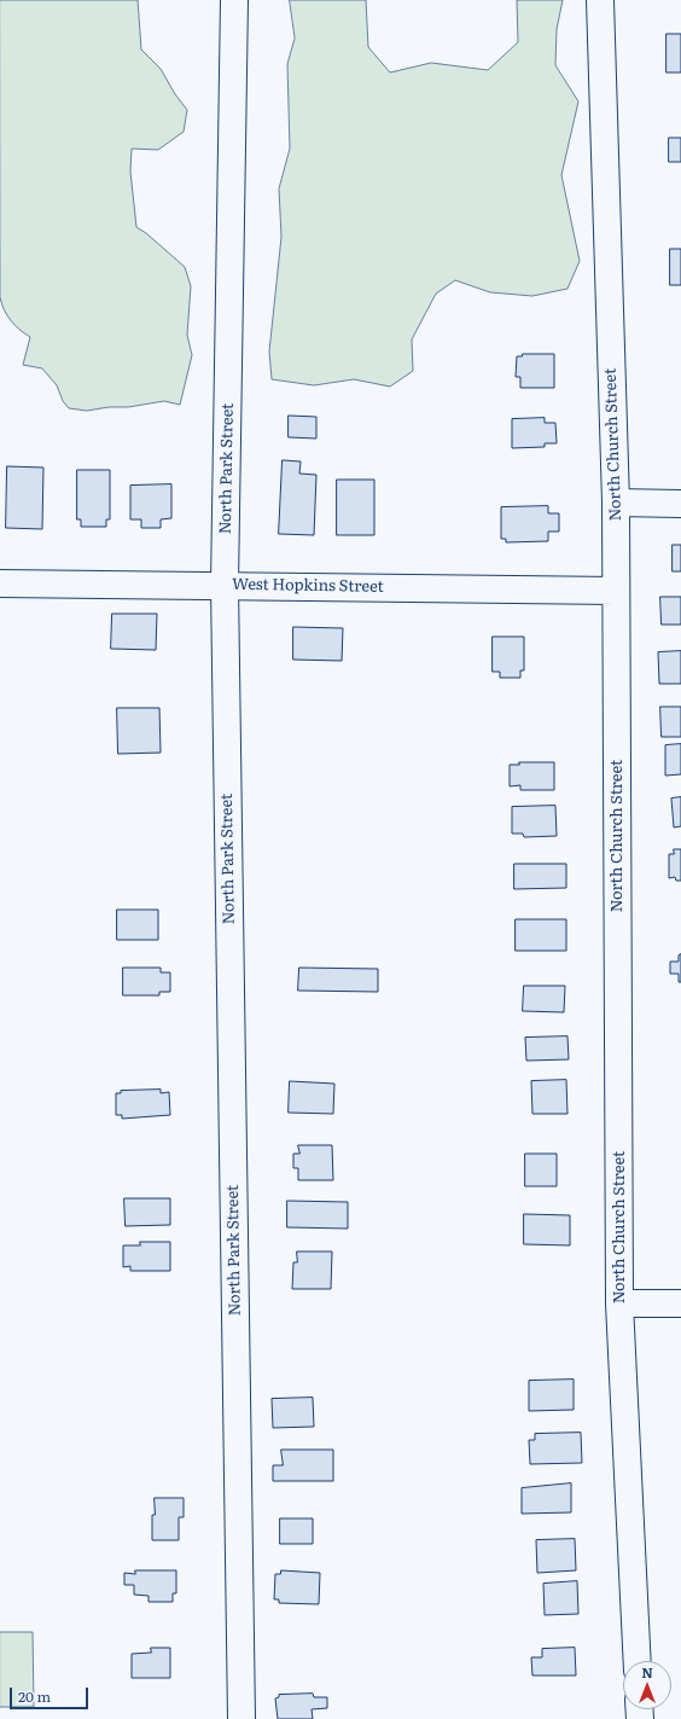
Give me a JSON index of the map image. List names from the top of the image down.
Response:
{
  "streets": {
    "main road": ["North Church Street", "North Park Street", "West Hopkins Street"]
  },
  "crossings": [
    ["North Church Street", "West Hopkins Street"],
    ["North Park Street", "West Hopkins Street"]
  ],
  "scale_bar": "20 m",
  "north": "top"
}
